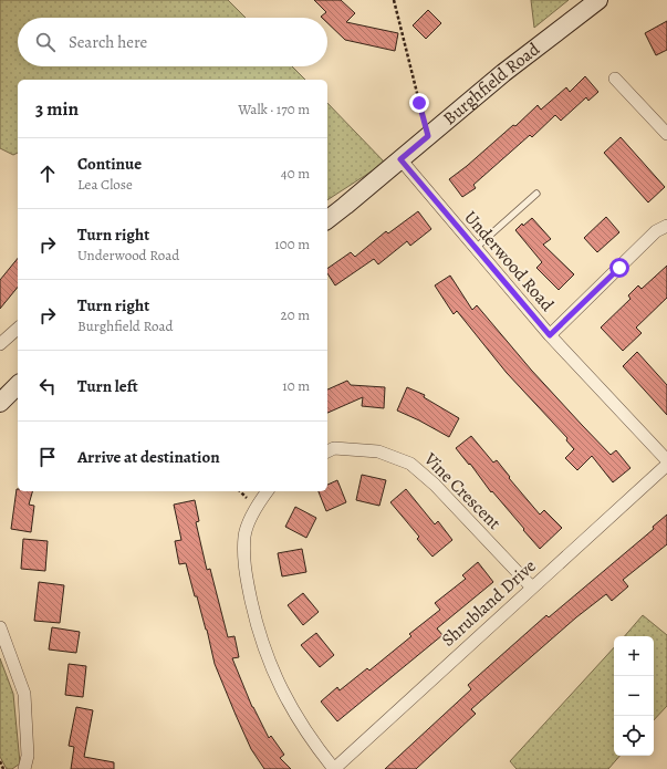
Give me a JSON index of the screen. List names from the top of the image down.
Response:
{
  "streets": {
    "street": [
      "Burghfield Road",
      "Underwood Road",
      "Vine Crescent",
      "Shrubland Drive"
    ]
  },
  "crossings": [
    ["Burghfield Road", "Underwood Road"],
    ["Vine Crescent", "Shrubland Drive"]
  ],
  "page": {
    "search": "Search here",
    "heading": ["3 min", "Walk · 170 m"],
    "list": [
      ["Continue", "Lea Close", "40 m"],
      ["Turn right", "Underwood Road", "100 m"],
      ["Turn right", "Burghfield Road", "20 m"],
      ["Turn left", "10 m"],
      "Arrive at destination"
    ],
    "map_buttons": ["+", "−"]
  }
}
